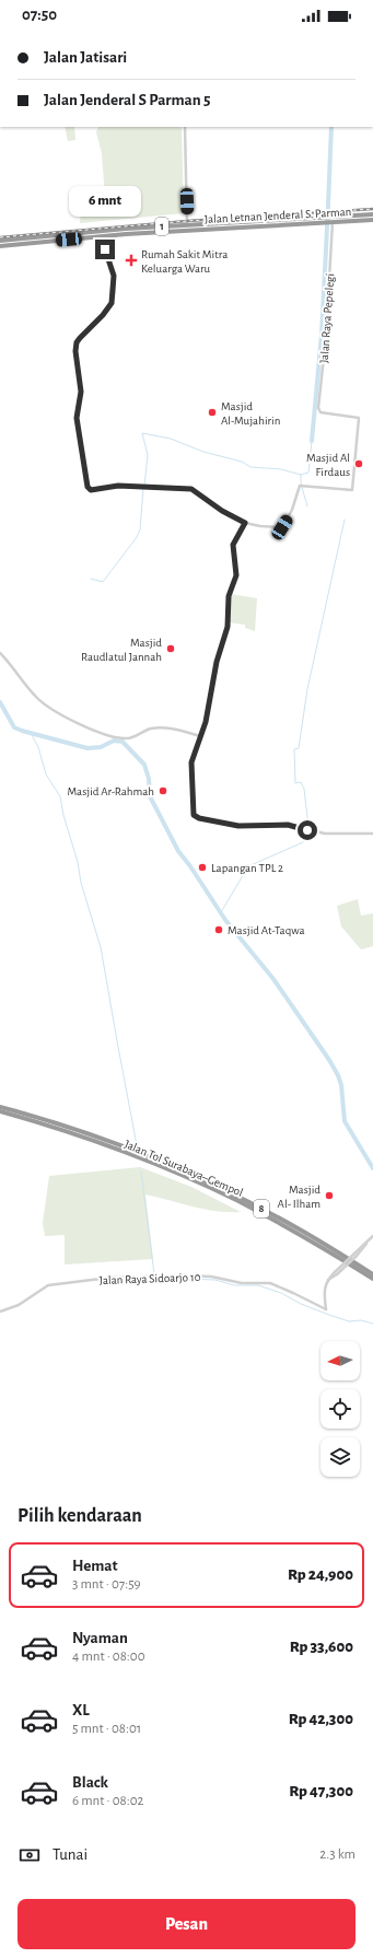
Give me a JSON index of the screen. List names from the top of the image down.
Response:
{
  "streets": {
    "highway": [
      "Jalan Letnan Jenderal S. Parman",
      "1",
      "Jalan Tol Surabaya–Gempol",
      "8"
    ],
    "street": ["Jalan Raya Pepelegi", "Jalan Raya Sidoarjo 10"]
  },
  "crossings": [
    ["Jalan Letnan Jenderal S. Parman", "1"],
    ["Jalan Letnan Jenderal S. Parman", "Jalan Raya Pepelegi"],
    ["1", "Jalan Raya Pepelegi"]
  ],
  "places": {
    "health": ["Rumah Sakit Mitra Keluarga Waru"],
    "other": [
      "Masjid Al-Mujahirin",
      "Masjid Al Firdaus",
      "Masjid Raudlatul Jannah",
      "Masjid Ar-Rahmah",
      "Lapangan TPL 2",
      "Masjid At-Taqwa",
      "Masjid Al- Ilham"
    ]
  },
  "north": "left",
  "page": {
    "status": "07:50",
    "banner": ["Jalan Jatisari", "Jalan Jenderal S Parman 5"],
    "bubble": "6 mnt",
    "heading": "Pilih kendaraan",
    "list": [
      {
        "name": "Hemat",
        "note": "3 mnt · 07:59",
        "value": "Rp 24,900"
      },
      {
        "name": "Nyaman",
        "note": "4 mnt · 08:00",
        "value": "Rp 33,600"
      },
      {
        "name": "XL",
        "note": "5 mnt · 08:01",
        "value": "Rp 42,300"
      },
      {
        "name": "Black",
        "note": "6 mnt · 08:02",
        "value": "Rp 47,300"
      }
    ],
    "pay": ["Tunai", "2.3 km"],
    "buttons": "Pesan"
  }
}
